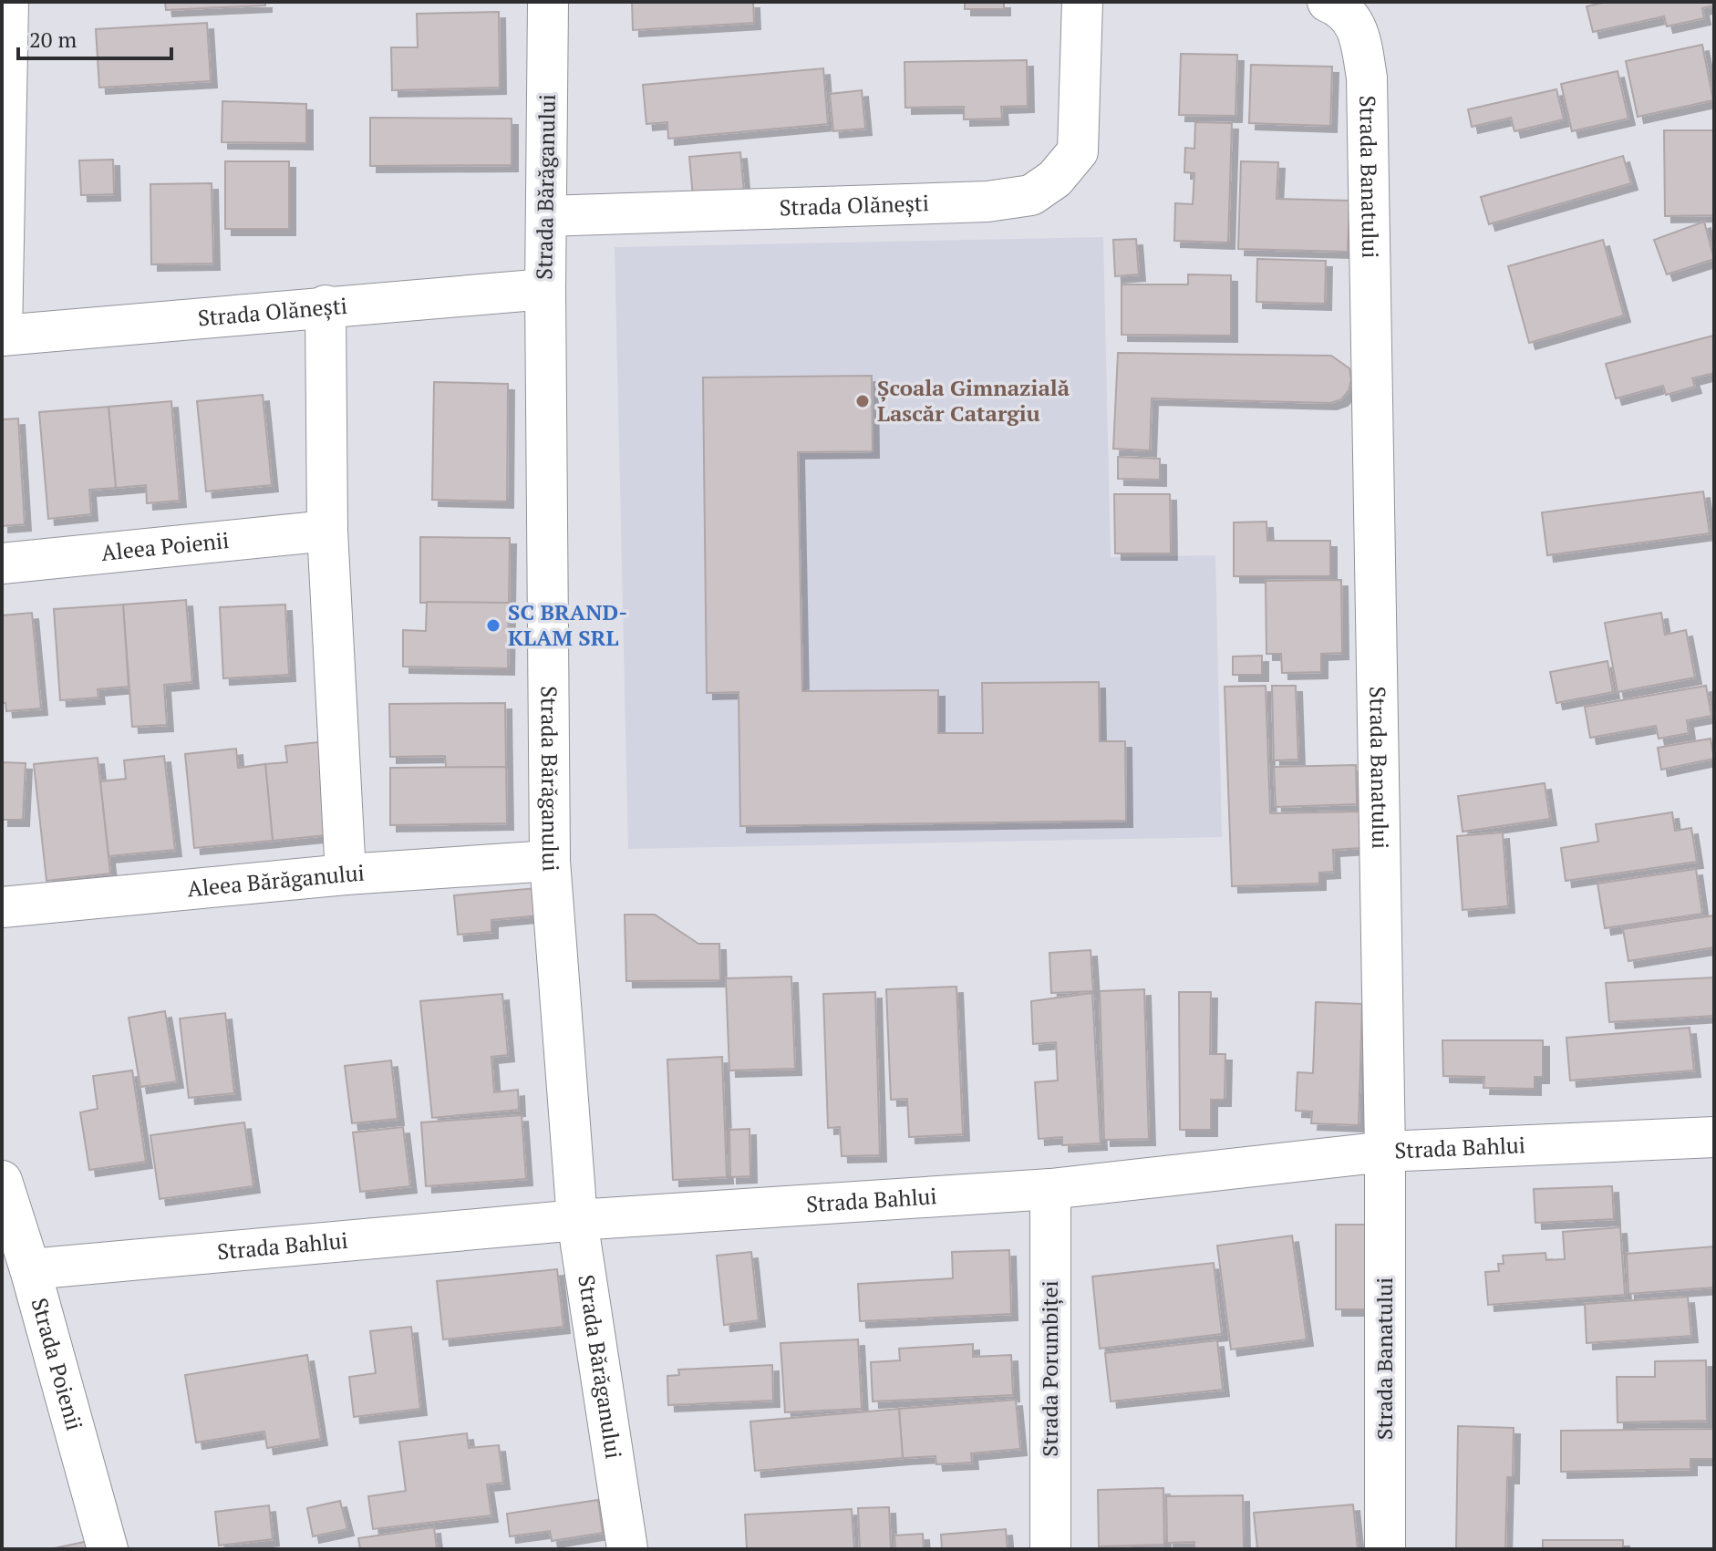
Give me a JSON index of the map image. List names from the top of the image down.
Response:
{
  "streets": {
    "street": [
      "Strada Banatului",
      "Strada Bărăganului",
      "Strada Olănești",
      "Aleea Poienii",
      "Aleea Bărăganului",
      "Strada Bahlui",
      "Strada Poienii",
      "Strada Porumbiței"
    ]
  },
  "crossings": [
    ["Strada Banatului", "Strada Bahlui"],
    ["Strada Bărăganului", "Strada Olănești"],
    ["Strada Bărăganului", "Aleea Bărăganului"],
    ["Strada Bărăganului", "Strada Bahlui"],
    ["Strada Bahlui", "Strada Poienii"],
    ["Strada Bahlui", "Strada Porumbiței"]
  ],
  "places": ["Școala Gimnazială Lascăr Catargiu", "SC BRAND- KLAM SRL"],
  "scale_bar": "20 m"
}
